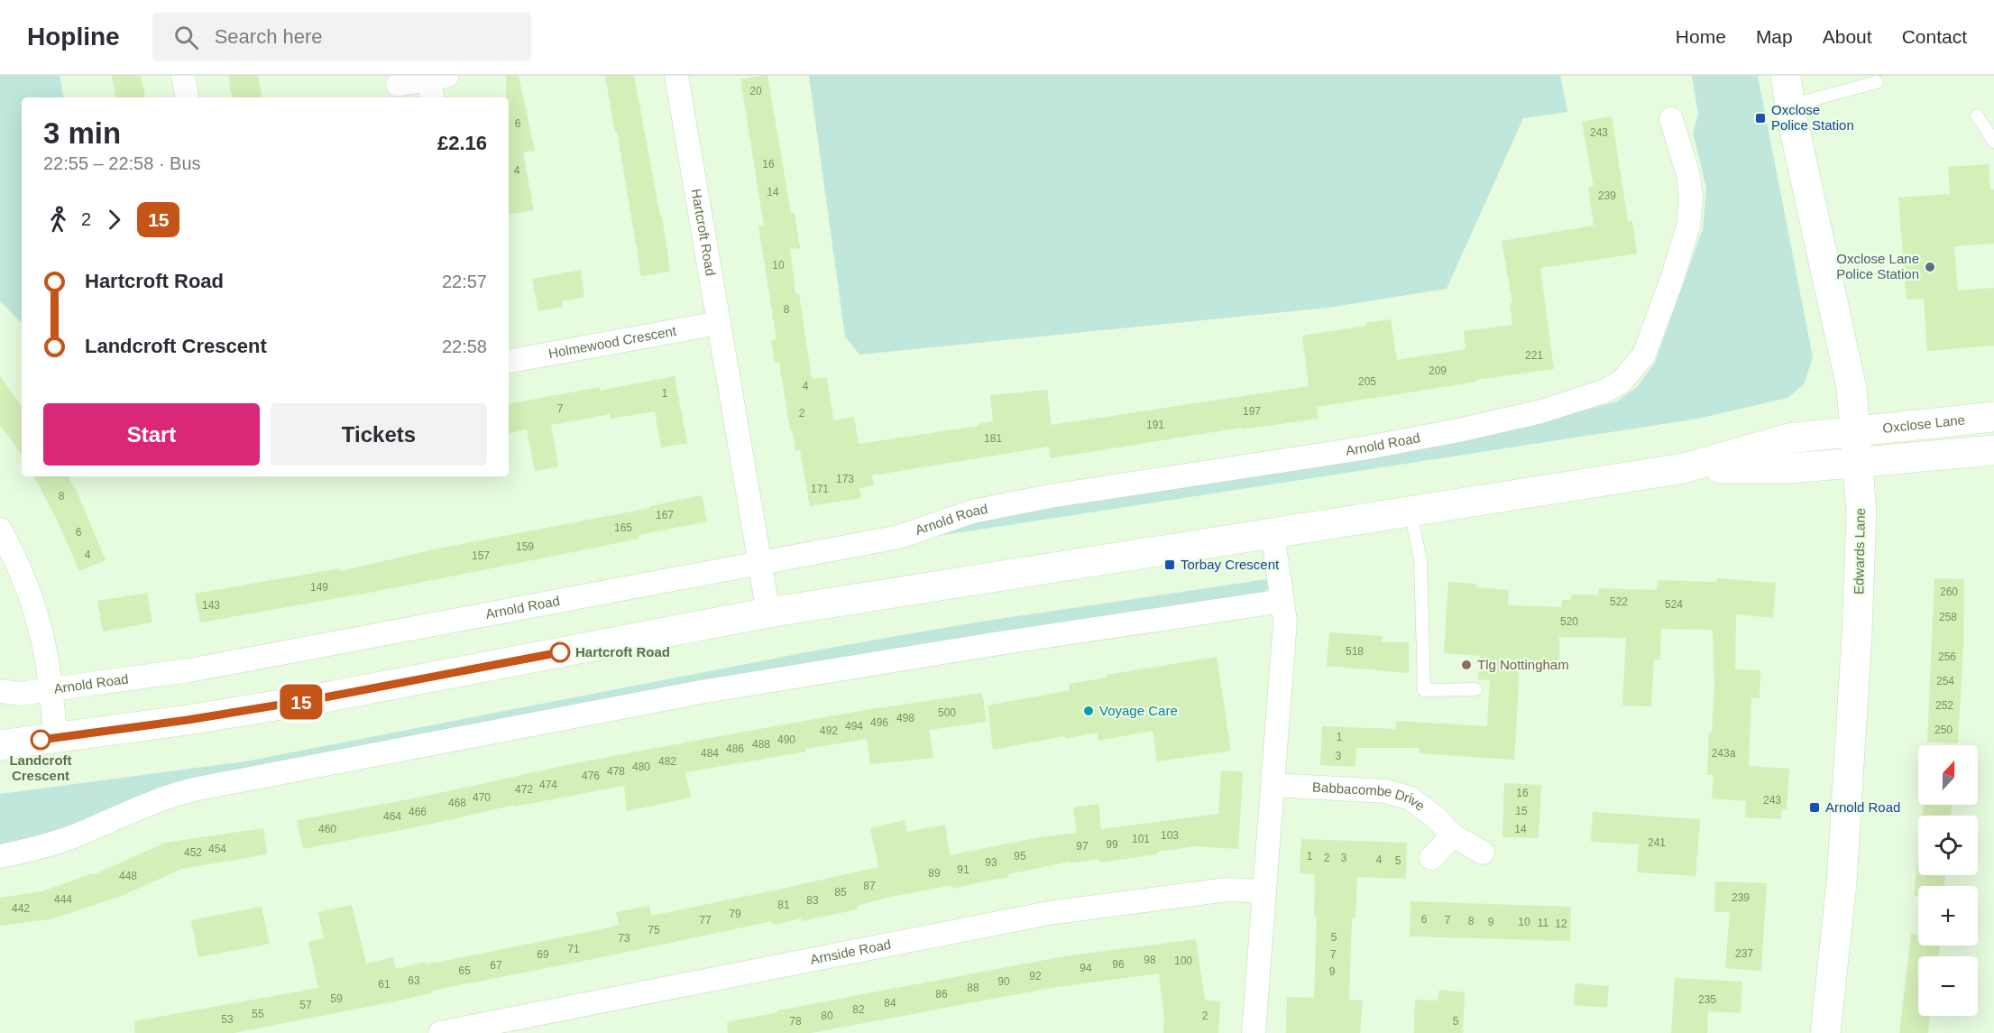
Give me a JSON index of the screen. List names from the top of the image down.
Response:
{
  "streets": {
    "main road": ["Oxclose Lane", "Edwards Lane"],
    "street": [
      "Hartcroft Road",
      "Holmewood Crescent",
      "Arnold Road",
      "Babbacombe Drive",
      "Arnside Road"
    ]
  },
  "crossings": [
    ["Hartcroft Road", "Holmewood Crescent"],
    ["Hartcroft Road", "Arnold Road"],
    ["Oxclose Lane", "Edwards Lane"]
  ],
  "places": {
    "transit": ["Oxclose Police Station", "Torbay Crescent", "Arnold Road"],
    "other": [
      "Oxclose Lane Police Station",
      "Hartcroft Road",
      "Tlg Nottingham",
      "Voyage Care",
      "Landcroft Crescent"
    ]
  },
  "lines": ["bus line 15"],
  "house_numbers": [
    "20",
    "6",
    "243",
    "16",
    "4",
    "14",
    "239",
    "10",
    "8",
    "221",
    "209",
    "205",
    "4",
    "1",
    "7",
    "197",
    "2",
    "191",
    "181",
    "173",
    "171",
    "8",
    "167",
    "165",
    "6",
    "159",
    "4",
    "157",
    "149",
    "260",
    "522",
    "524",
    "143",
    "258",
    "520",
    "518",
    "256",
    "254",
    "252",
    "500",
    "498",
    "496",
    "494",
    "250",
    "492",
    "1",
    "490",
    "488",
    "486",
    "484",
    "243a",
    "3",
    "482",
    "480",
    "478",
    "476",
    "474",
    "472",
    "16",
    "470",
    "243",
    "468",
    "15",
    "466",
    "464",
    "460",
    "14",
    "103",
    "101",
    "241",
    "99",
    "97",
    "454",
    "452",
    "95",
    "1",
    "2",
    "3",
    "4",
    "5",
    "93",
    "91",
    "89",
    "448",
    "87",
    "85",
    "239",
    "444",
    "83",
    "81",
    "442",
    "79",
    "6",
    "77",
    "7",
    "8",
    "9",
    "10",
    "11",
    "12",
    "75",
    "5",
    "73",
    "71",
    "237",
    "69",
    "7",
    "98",
    "100",
    "96",
    "67",
    "94",
    "65",
    "9",
    "92",
    "63",
    "90",
    "61",
    "88",
    "86",
    "59",
    "235",
    "84",
    "57",
    "82",
    "55",
    "80",
    "2",
    "53",
    "78",
    "5"
  ],
  "north": "top",
  "page": {
    "header": "Hopline",
    "search": "Search here",
    "nav": [
      "Home",
      "Map",
      "About",
      "Contact"
    ],
    "on_map": "15",
    "heading": ["3 min", "22:55 – 22:58 · Bus", "£2.16"],
    "legs": ["2", "15"],
    "list": [
      {
        "name": "Hartcroft Road",
        "value": "22:57"
      },
      {
        "name": "Landcroft Crescent",
        "value": "22:58"
      }
    ],
    "buttons": ["Start", "Tickets"],
    "map_buttons": ["+", "−"]
  }
}
